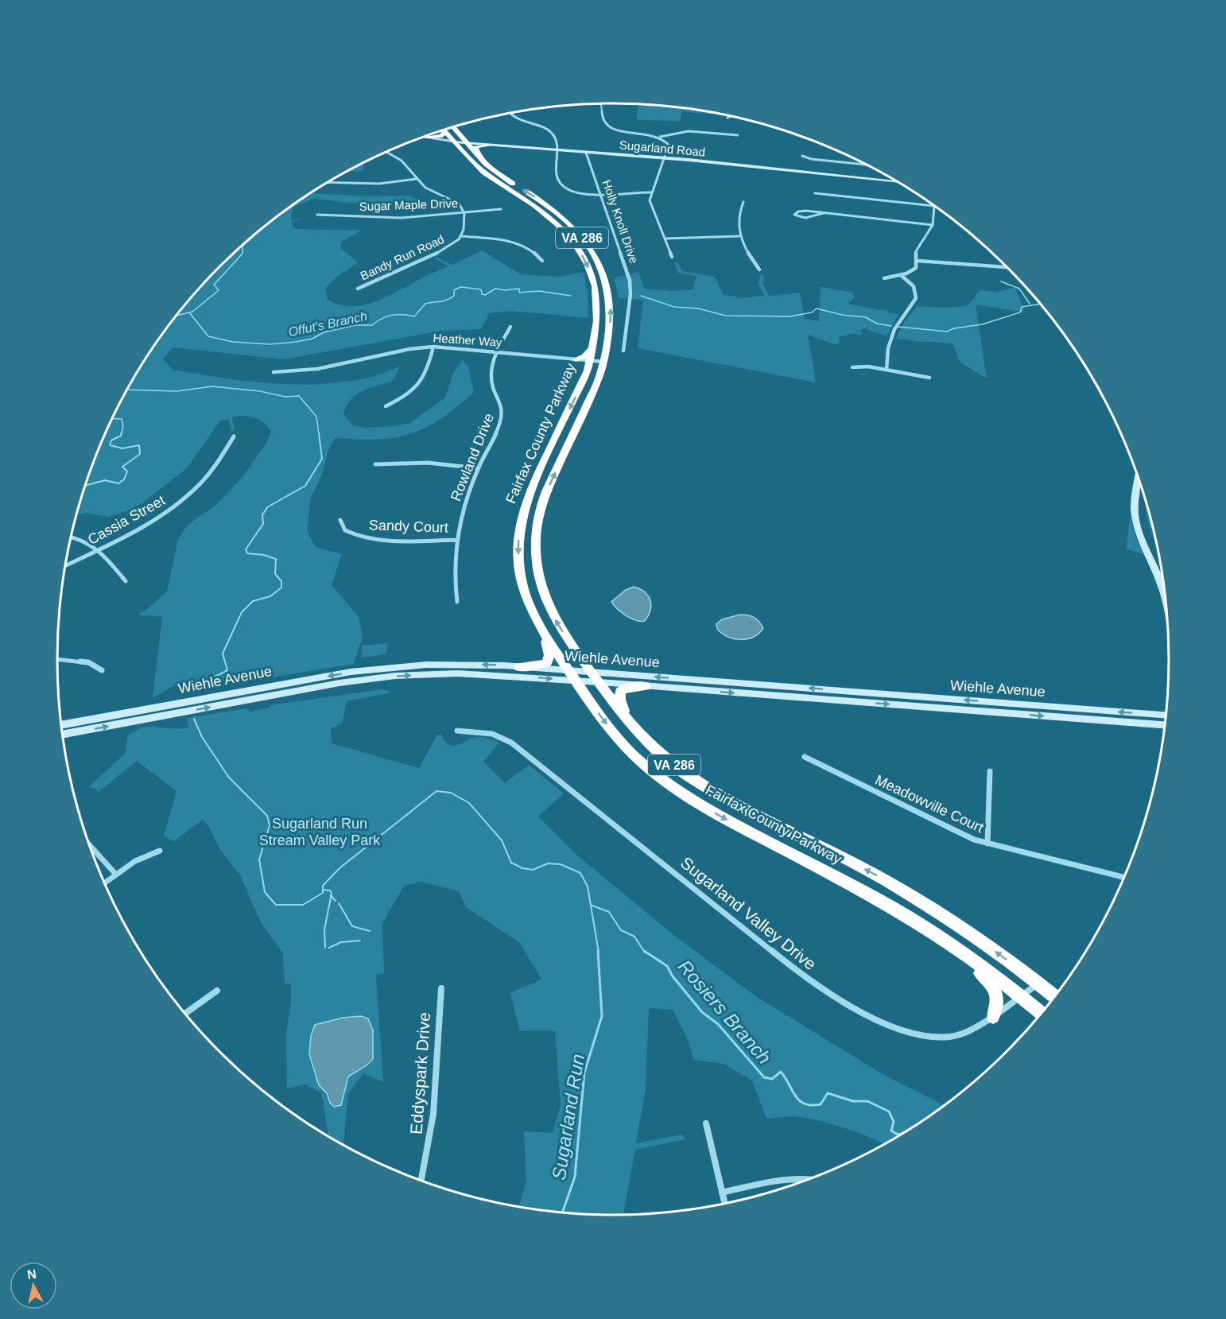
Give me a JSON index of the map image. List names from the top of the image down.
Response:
{
  "streets": {
    "highway": ["VA 286", "Fairfax County Parkway"],
    "main road": ["Sugarland Road", "Wiehle Avenue"],
    "street": [
      "Sugar Maple Drive",
      "Holly Knoll Drive",
      "Bandy Run Road",
      "Heather Way",
      "Rowland Drive",
      "Cassia Street",
      "Sandy Court",
      "Meadowville Court",
      "Sugarland Valley Drive",
      "Eddyspark Drive"
    ]
  },
  "crossings": [
    ["Sugarland Road", "Holly Knoll Drive"],
    ["Sugarland Road", "Fairfax County Parkway"],
    ["Sugar Maple Drive", "Bandy Run Road"],
    ["Heather Way", "Fairfax County Parkway"],
    ["Heather Way", "Rowland Drive"],
    ["Fairfax County Parkway", "Wiehle Avenue"],
    ["Fairfax County Parkway", "Sugarland Valley Drive"],
    ["Rowland Drive", "Sandy Court"]
  ],
  "water": ["Offut's Branch", "Rosiers Branch", "Sugarland Run"],
  "parks": ["Sugarland Run Stream Valley Park"],
  "north": "top"
}
